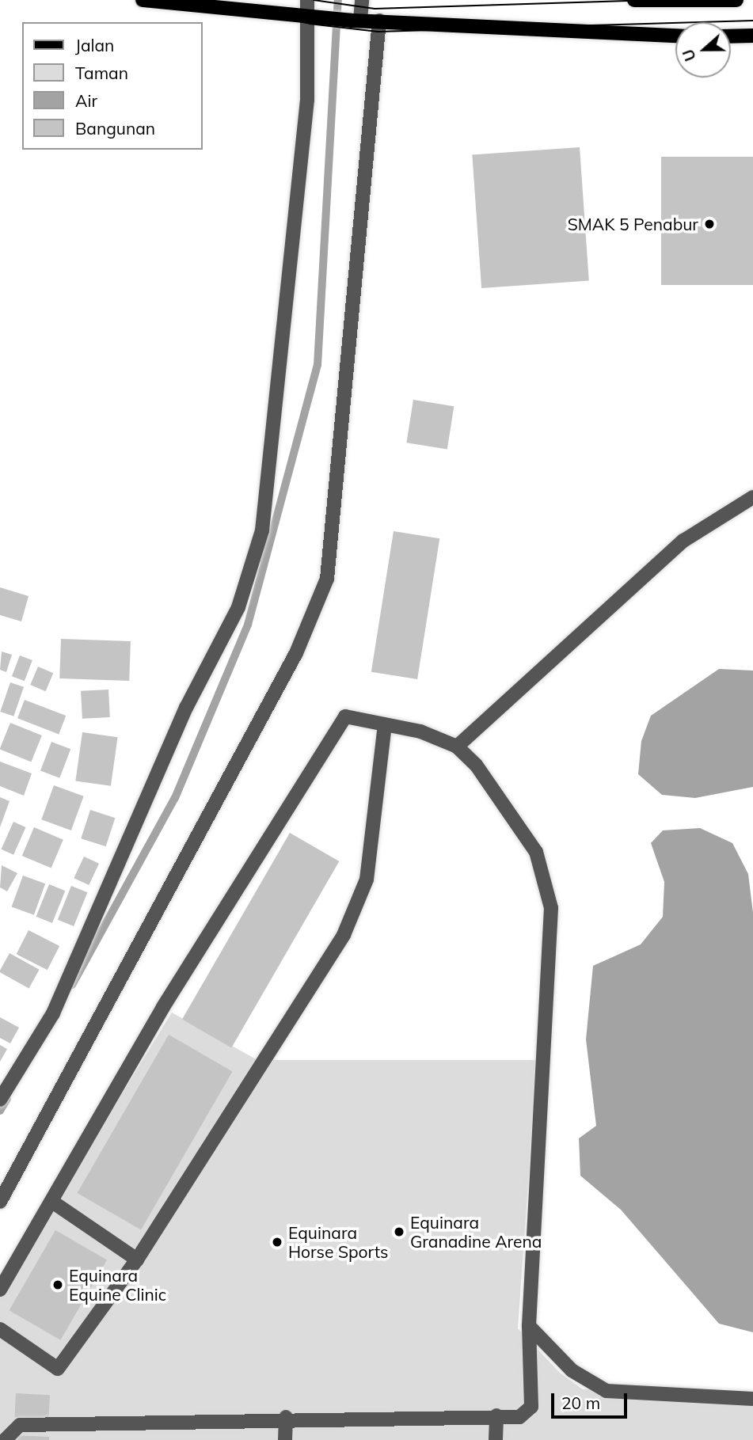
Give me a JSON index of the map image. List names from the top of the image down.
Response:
{
  "places": [
    "SMAK 5 Penabur",
    "Equinara Granadine Arena",
    "Equinara Horse Sports",
    "Equinara Equine Clinic"
  ],
  "legend": [
    "Jalan",
    "Taman",
    "Air",
    "Bangunan"
  ],
  "scale_bar": "20 m",
  "north": "left"
}
